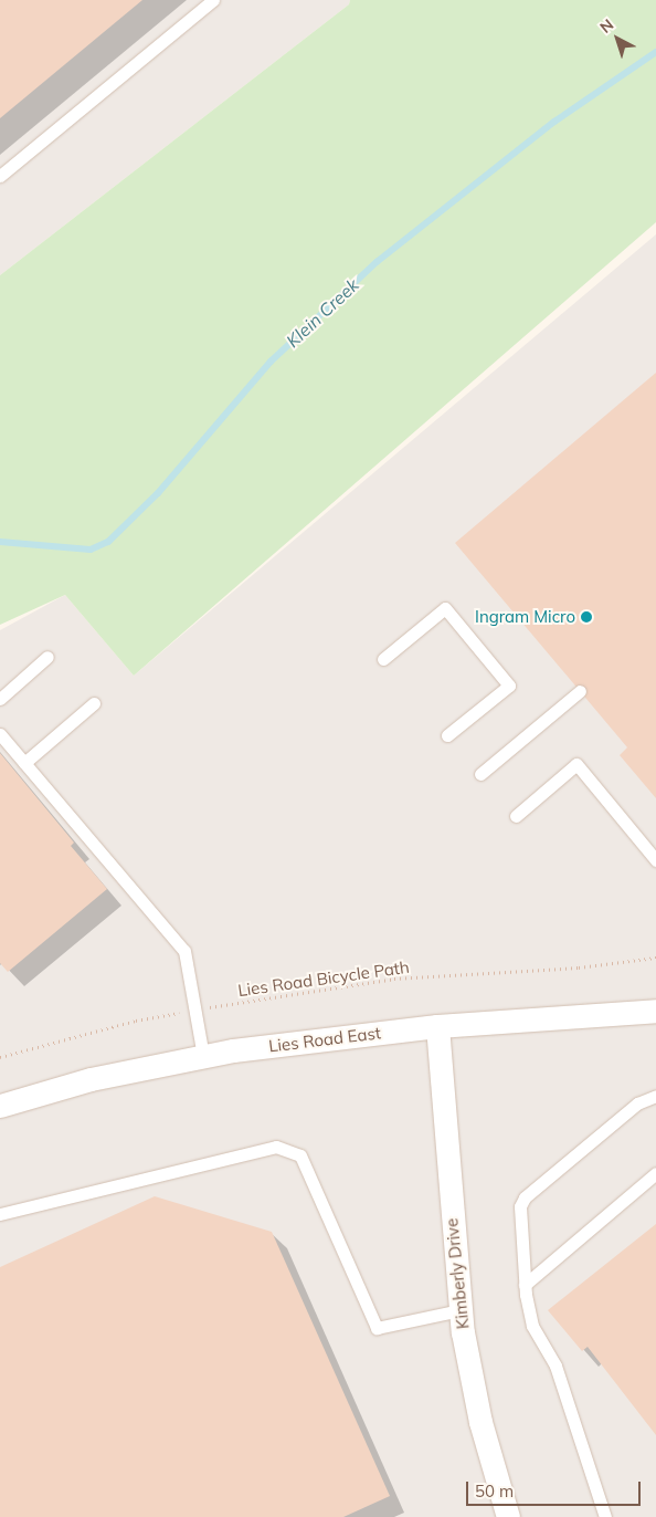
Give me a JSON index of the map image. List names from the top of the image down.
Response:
{
  "streets": {
    "street": ["Lies Road East", "Kimberly Drive"],
    "path": ["Lies Road Bicycle Path"]
  },
  "crossings": [
    ["Lies Road East", "Kimberly Drive"]
  ],
  "water": ["Klein Creek"],
  "places": ["Ingram Micro"],
  "scale_bar": "50 m",
  "north": "top left"
}
